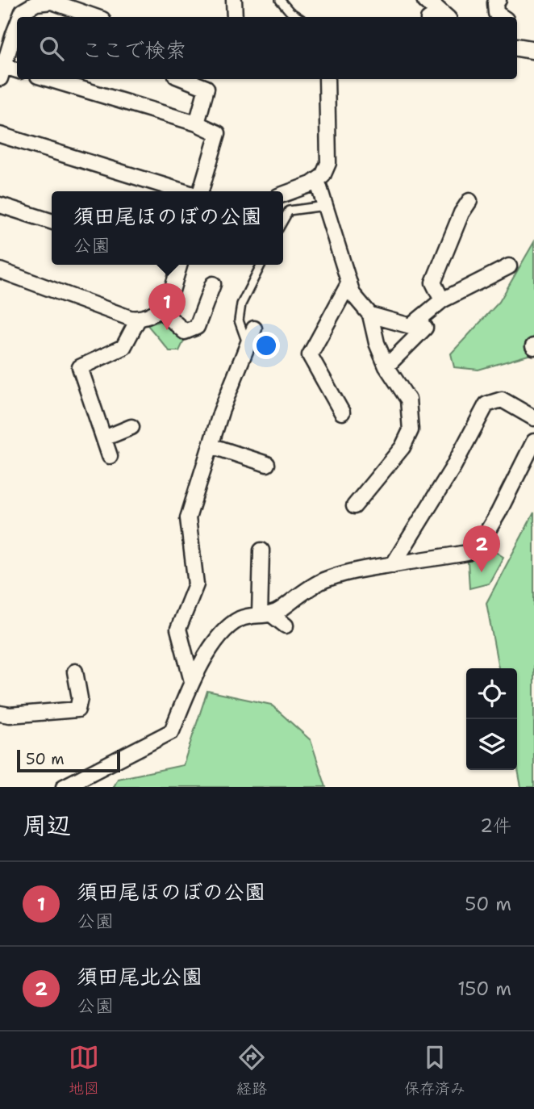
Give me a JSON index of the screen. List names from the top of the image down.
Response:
{
  "scale_bar": "50 m",
  "page": {
    "search": "ここで検索",
    "popup": ["須田尾ほのぼの公園", "公園"],
    "pins": ["1", "2"],
    "scale": "50 m",
    "heading": ["周辺", "2件"],
    "list": [
      {
        "mark": "1",
        "name": "須田尾ほのぼの公園",
        "note": "公園",
        "value": "50 m"
      },
      {
        "mark": "2",
        "name": "須田尾北公園",
        "note": "公園",
        "value": "150 m"
      }
    ],
    "nav": ["地図", "経路", "保存済み"]
  }
}
